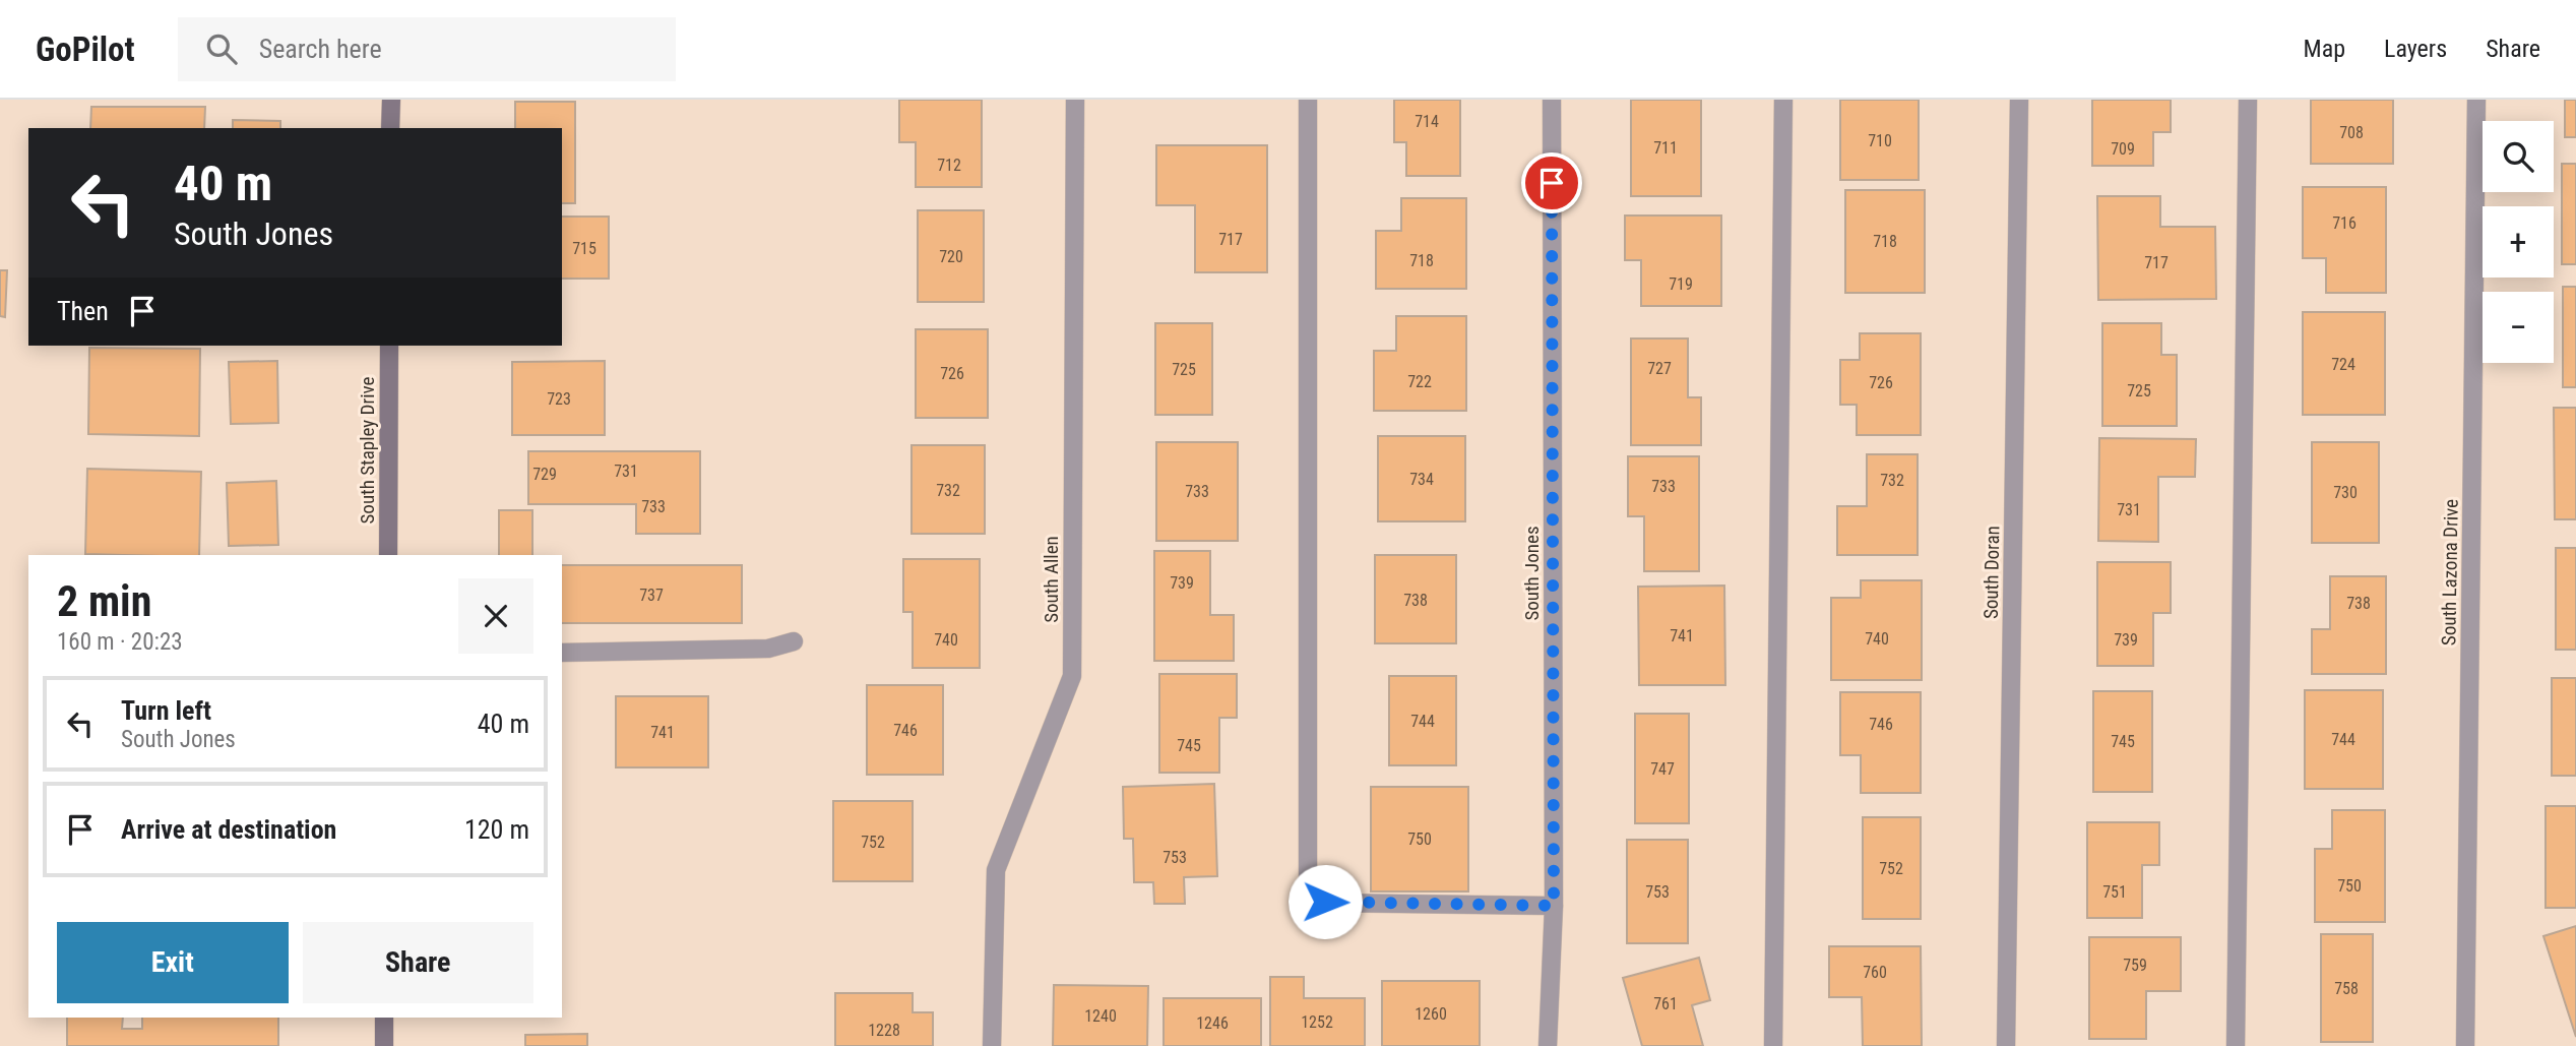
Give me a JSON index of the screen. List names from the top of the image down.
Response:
{
  "streets": {
    "main road": ["South Stapley Drive"],
    "street": [
      "South Doran",
      "South Lazona Drive",
      "South Jones",
      "South Allen"
    ]
  },
  "house_numbers": [
    "714",
    "708",
    "710",
    "711",
    "709",
    "712",
    "716",
    "717",
    "718",
    "715",
    "720",
    "718",
    "717",
    "719",
    "724",
    "727",
    "725",
    "726",
    "722",
    "726",
    "725",
    "723",
    "731",
    "729",
    "734",
    "732",
    "733",
    "732",
    "733",
    "730",
    "733",
    "731",
    "739",
    "737",
    "738",
    "738",
    "741",
    "740",
    "740",
    "739",
    "744",
    "746",
    "746",
    "741",
    "744",
    "745",
    "745",
    "747",
    "750",
    "752",
    "753",
    "752",
    "750",
    "753",
    "751",
    "759",
    "760",
    "758",
    "761",
    "1260",
    "1240",
    "1252",
    "1246",
    "1228"
  ],
  "page": {
    "header": "GoPilot",
    "search": "Search here",
    "nav": ["Map", "Layers", "Share"],
    "map_buttons": ["+", "−"],
    "turn": ["40 m", "South Jones"],
    "then": "Then",
    "heading": ["2 min", "160 m · 20:23"],
    "list": [
      {
        "name": "Turn left",
        "note": "South Jones",
        "value": "40 m"
      },
      {
        "name": "Arrive at destination",
        "value": "120 m"
      }
    ],
    "buttons": ["Exit", "Share"]
  }
}
